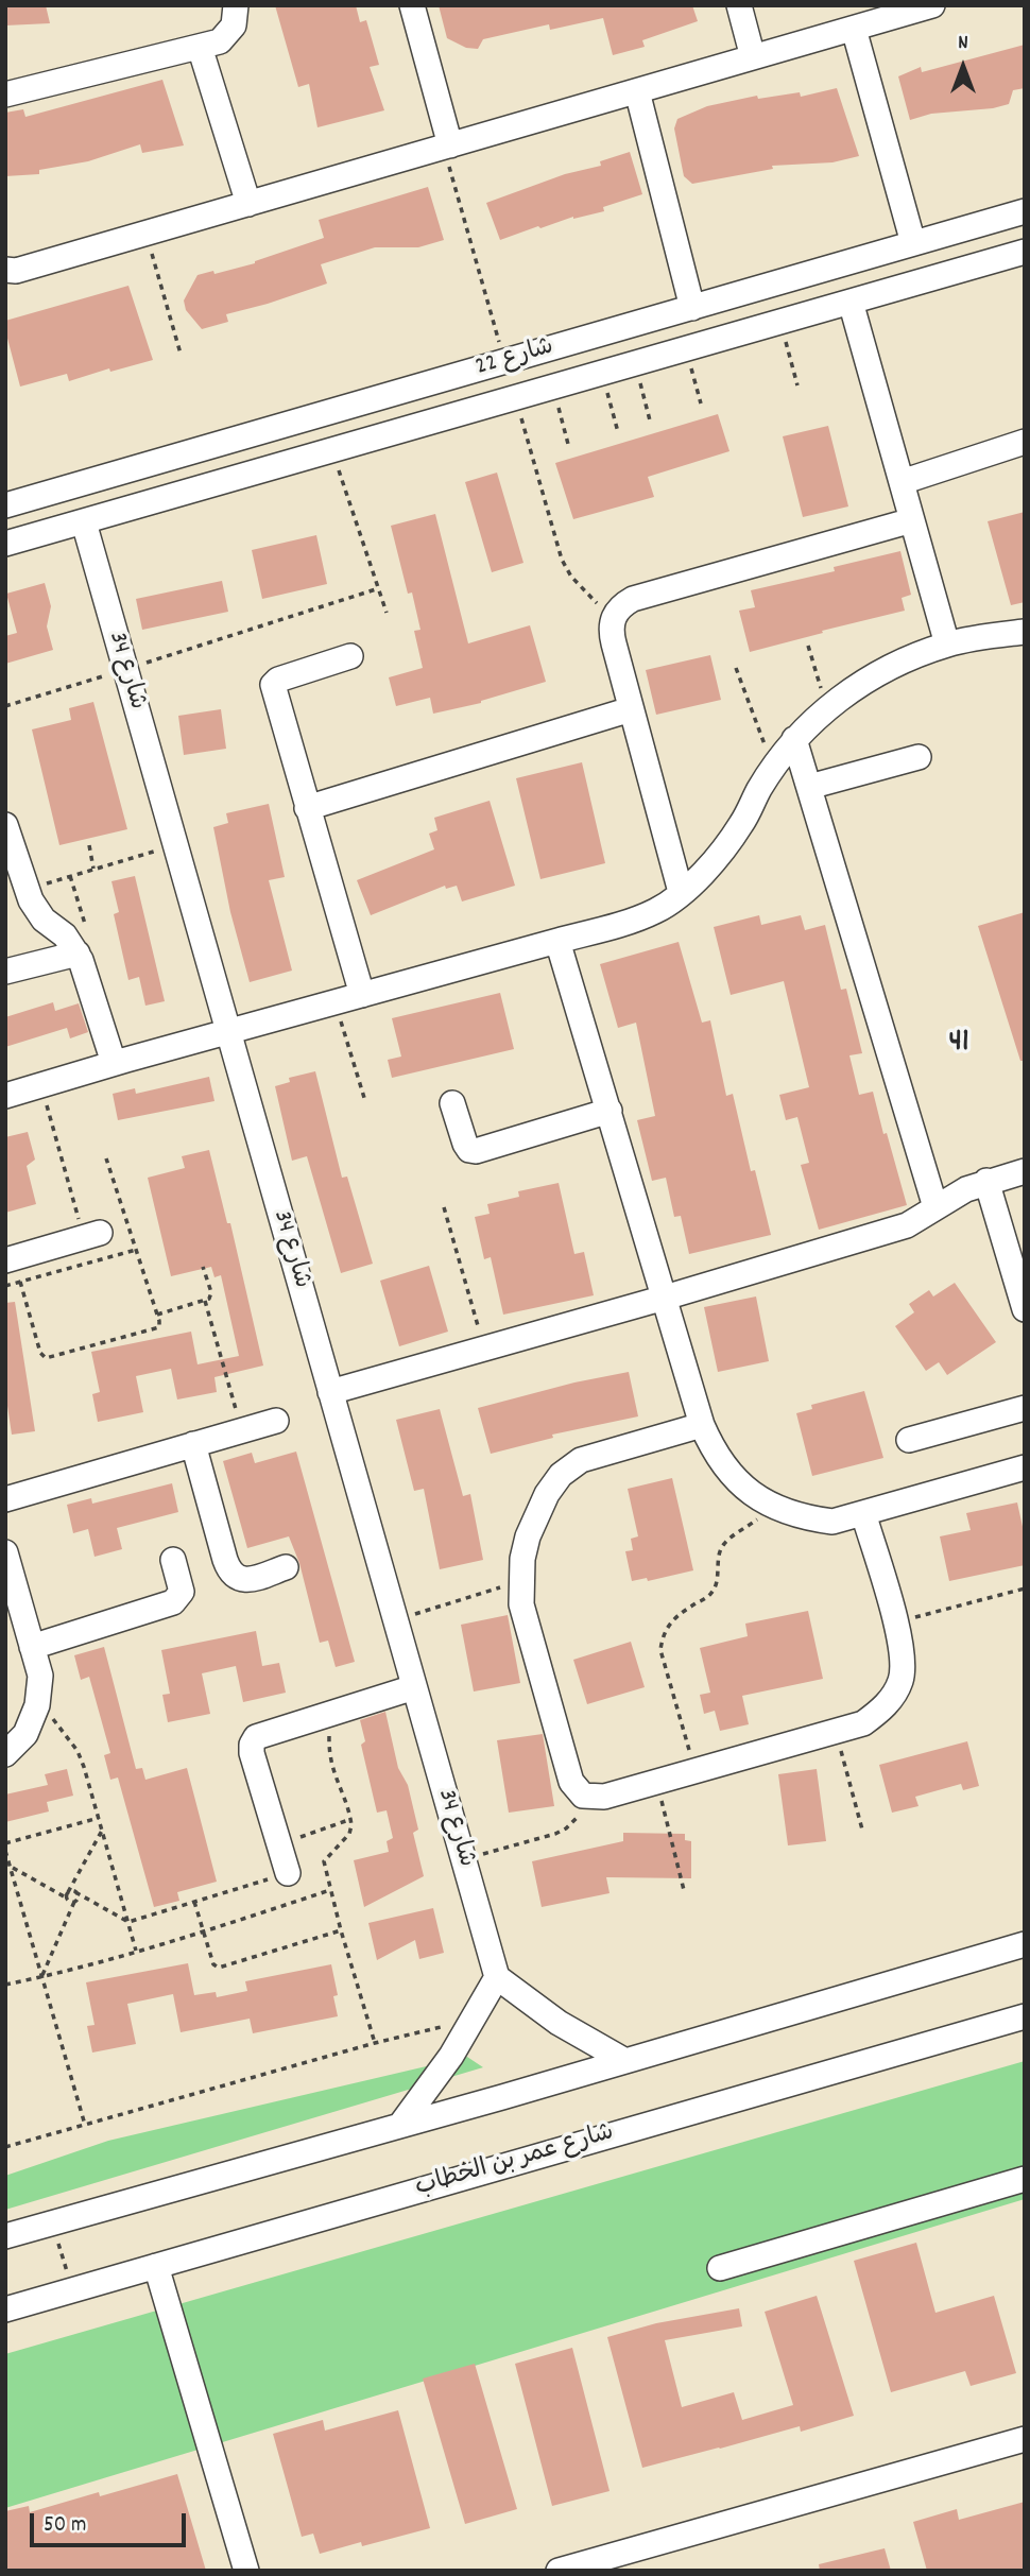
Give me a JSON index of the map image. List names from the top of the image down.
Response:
{
  "streets": {
    "street": ["شارع 22", "شارع 34", "شارع عمر بن الخطاب"]
  },
  "crossings": [
    ["شارع 22", "شارع 34"]
  ],
  "districts": ["41"],
  "scale_bar": "50 m",
  "north": "top"
}
